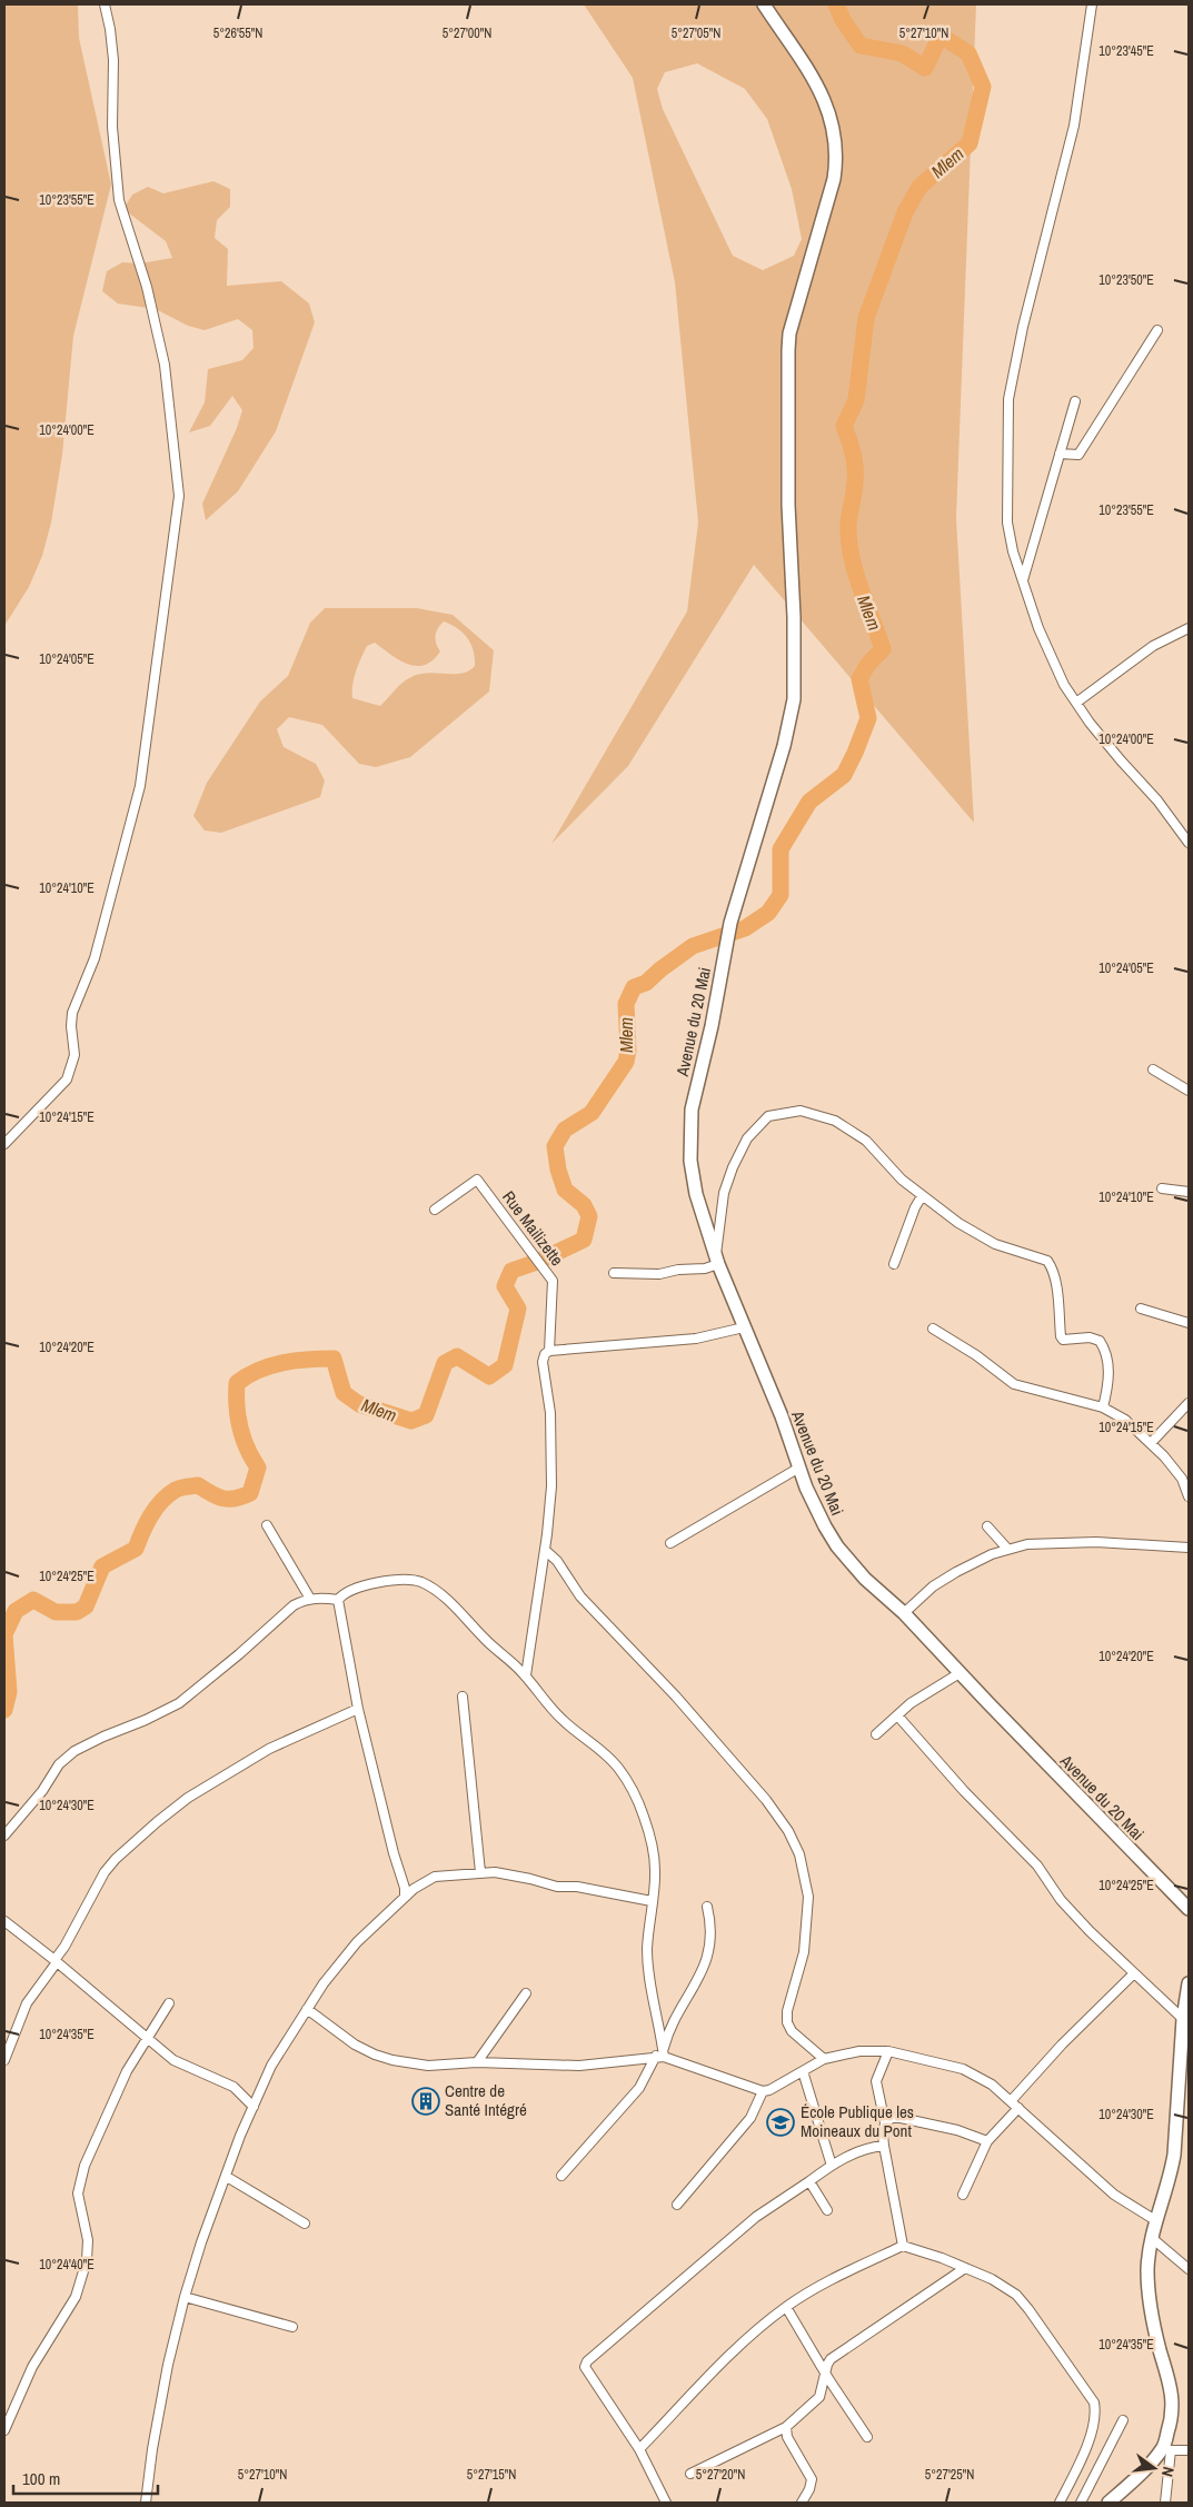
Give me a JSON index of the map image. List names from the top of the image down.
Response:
{
  "streets": {
    "main road": ["Avenue du 20 Mai"],
    "street": ["Rue Mailizette"]
  },
  "water": ["Mlem"],
  "places": {
    "building": ["Centre de Santé Intégré"],
    "school or university": ["École Publique les Moineaux du Pont"]
  },
  "scale_bar": "100 m",
  "north": "right",
  "coordinates": [
    "5°26'55\"N",
    "5°27'00\"N",
    "5°27'05\"N",
    "5°27'10\"N",
    "10°23'45\"E",
    "10°23'55\"E",
    "10°23'50\"E",
    "10°24'00\"E",
    "10°24'05\"E",
    "10°24'10\"E",
    "10°24'15\"E",
    "10°24'20\"E",
    "10°24'25\"E",
    "10°24'30\"E",
    "10°24'35\"E",
    "10°24'40\"E",
    "5°27'15\"N",
    "5°27'20\"N",
    "5°27'25\"N"
  ]
}
